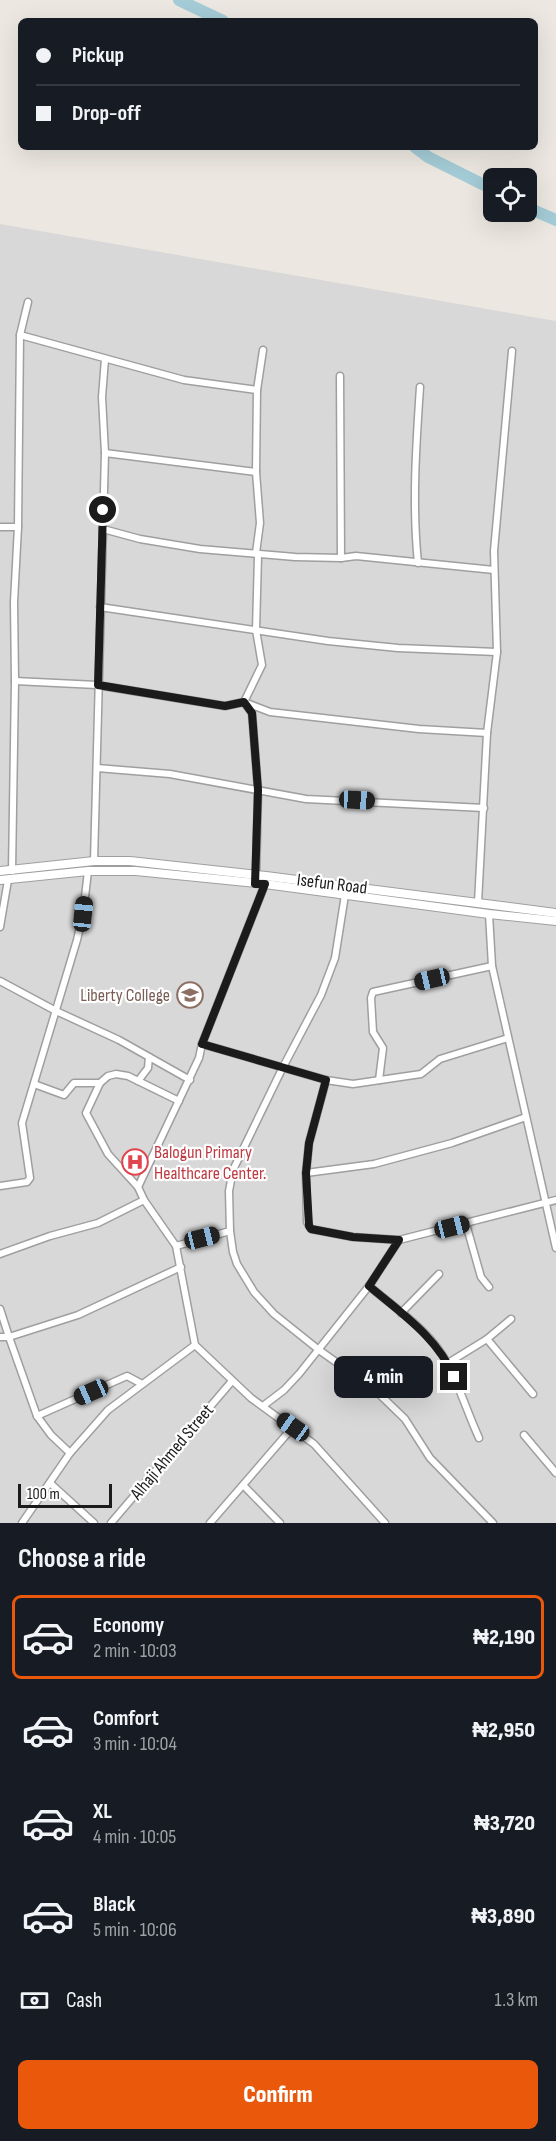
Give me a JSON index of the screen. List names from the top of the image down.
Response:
{
  "streets": {
    "street": ["Isefun Road", "Alhaji Ahmed Street"]
  },
  "places": {
    "school or university": ["Liberty College"],
    "hospital": ["Balogun Primary Healthcare Center."]
  },
  "scale_bar": "100 m",
  "page": {
    "banner": ["Pickup", "Drop-off"],
    "bubble": "4 min",
    "scale": "100 m",
    "heading": "Choose a ride",
    "list": [
      {
        "name": "Economy",
        "note": "2 min · 10:03",
        "value": "₦2,190"
      },
      {
        "name": "Comfort",
        "note": "3 min · 10:04",
        "value": "₦2,950"
      },
      {
        "name": "XL",
        "note": "4 min · 10:05",
        "value": "₦3,720"
      },
      {
        "name": "Black",
        "note": "5 min · 10:06",
        "value": "₦3,890"
      }
    ],
    "pay": ["Cash", "1.3 km"],
    "buttons": "Confirm"
  }
}
